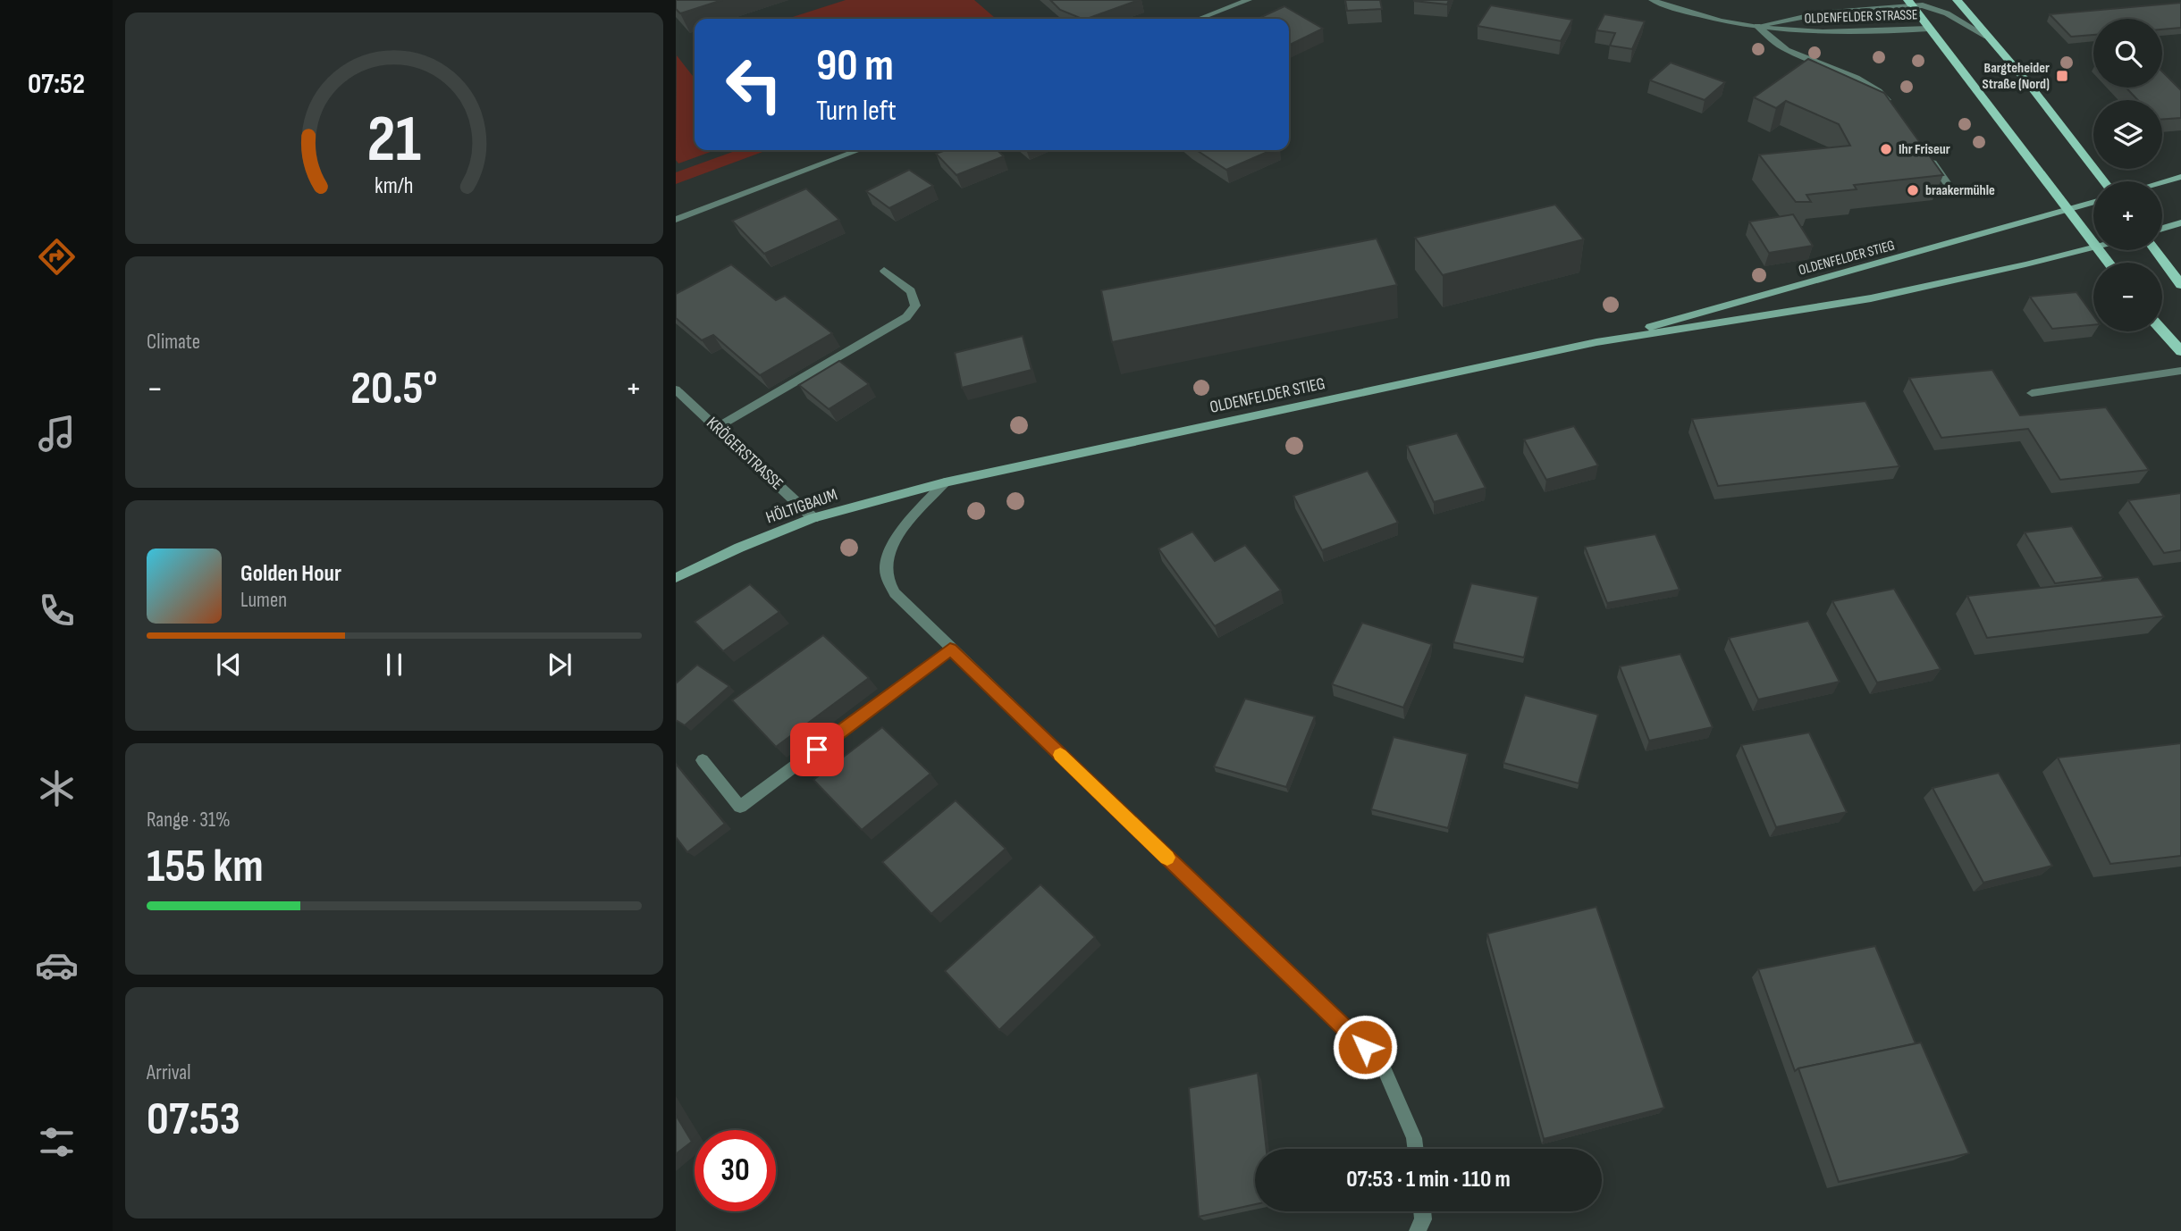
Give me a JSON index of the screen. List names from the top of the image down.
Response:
{
  "streets": {
    "main road": ["OLDENFELDER STIEG", "HÖLTIGBAUM"],
    "street": ["OLDENFELDER STRASSE", "KRÖGERSTRASSE"]
  },
  "crossings": [
    ["OLDENFELDER STIEG", "HÖLTIGBAUM"],
    ["KRÖGERSTRASSE", "HÖLTIGBAUM"]
  ],
  "places": {
    "transit": ["Bargteheider Straße (Nord)"],
    "other": ["Ihr Friseur", "braakermühle"]
  },
  "page": {
    "tabs": "07:52",
    "map_buttons": ["+", "−"],
    "turn": ["90 m", "Turn left"],
    "tile": [
      "Climate",
      ["Range · 31%", "155 km"],
      ["Arrival", "07:53"]
    ],
    "heat": ["−", "20.5°", "+"],
    "song": ["Golden Hour", "Lumen"],
    "limit": "30",
    "trip": "07:53 · 1 min · 110 m",
    "gauge": ["21", "km/h"]
  }
}
